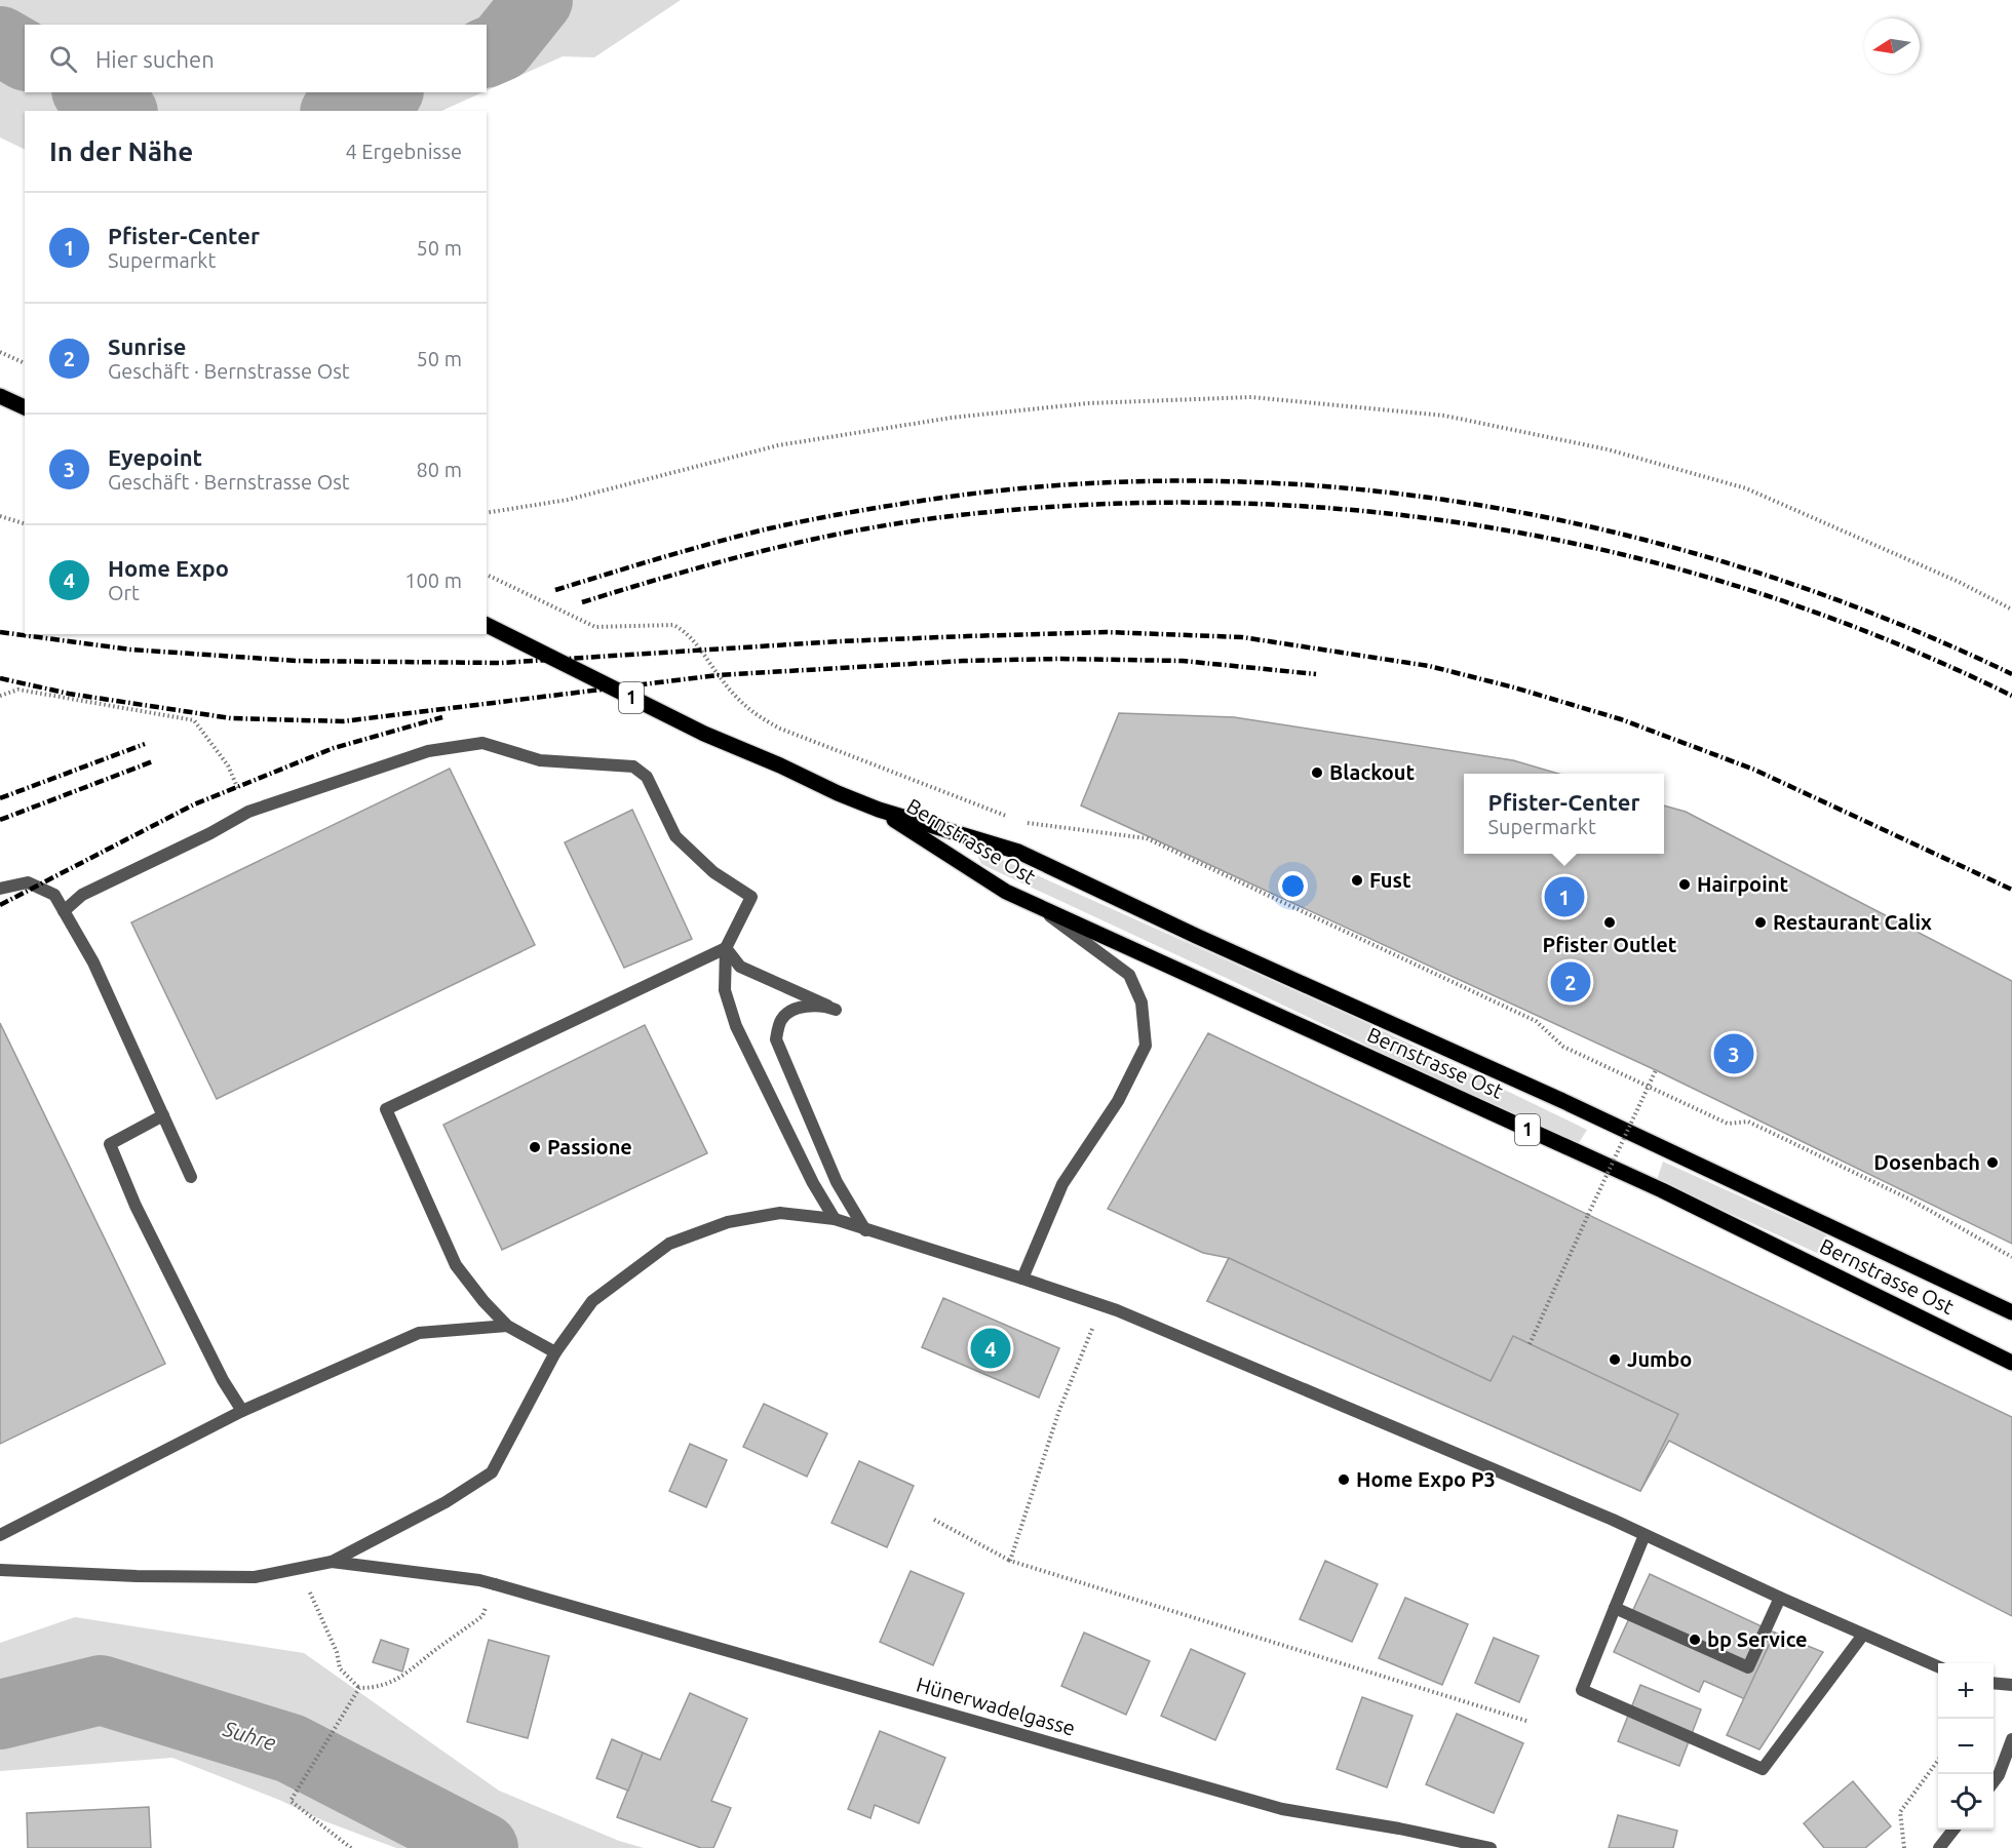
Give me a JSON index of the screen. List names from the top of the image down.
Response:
{
  "streets": {
    "main road": ["1", "Bernstrasse Ost"],
    "street": ["Hünerwadelgasse"]
  },
  "water": ["Suhre"],
  "places": [
    "Blackout",
    "Fust",
    "Hairpoint",
    "Pfister Outlet",
    "Restaurant Calix",
    "Passione",
    "Dosenbach",
    "Jumbo",
    "Home Expo P3",
    "bp Service"
  ],
  "north": "left",
  "page": {
    "search": "Hier suchen",
    "heading": ["In der Nähe", "4 Ergebnisse"],
    "list": [
      {
        "mark": "1",
        "name": "Pfister-Center",
        "note": "Supermarkt",
        "value": "50 m"
      },
      {
        "mark": "2",
        "name": "Sunrise",
        "note": "Geschäft · Bernstrasse Ost",
        "value": "50 m"
      },
      {
        "mark": "3",
        "name": "Eyepoint",
        "note": "Geschäft · Bernstrasse Ost",
        "value": "80 m"
      },
      {
        "mark": "4",
        "name": "Home Expo",
        "note": "Ort",
        "value": "100 m"
      }
    ],
    "popup": ["Pfister-Center", "Supermarkt"],
    "pins": [
      "1",
      "2",
      "3",
      "4"
    ],
    "map_buttons": ["+", "−"]
  }
}
